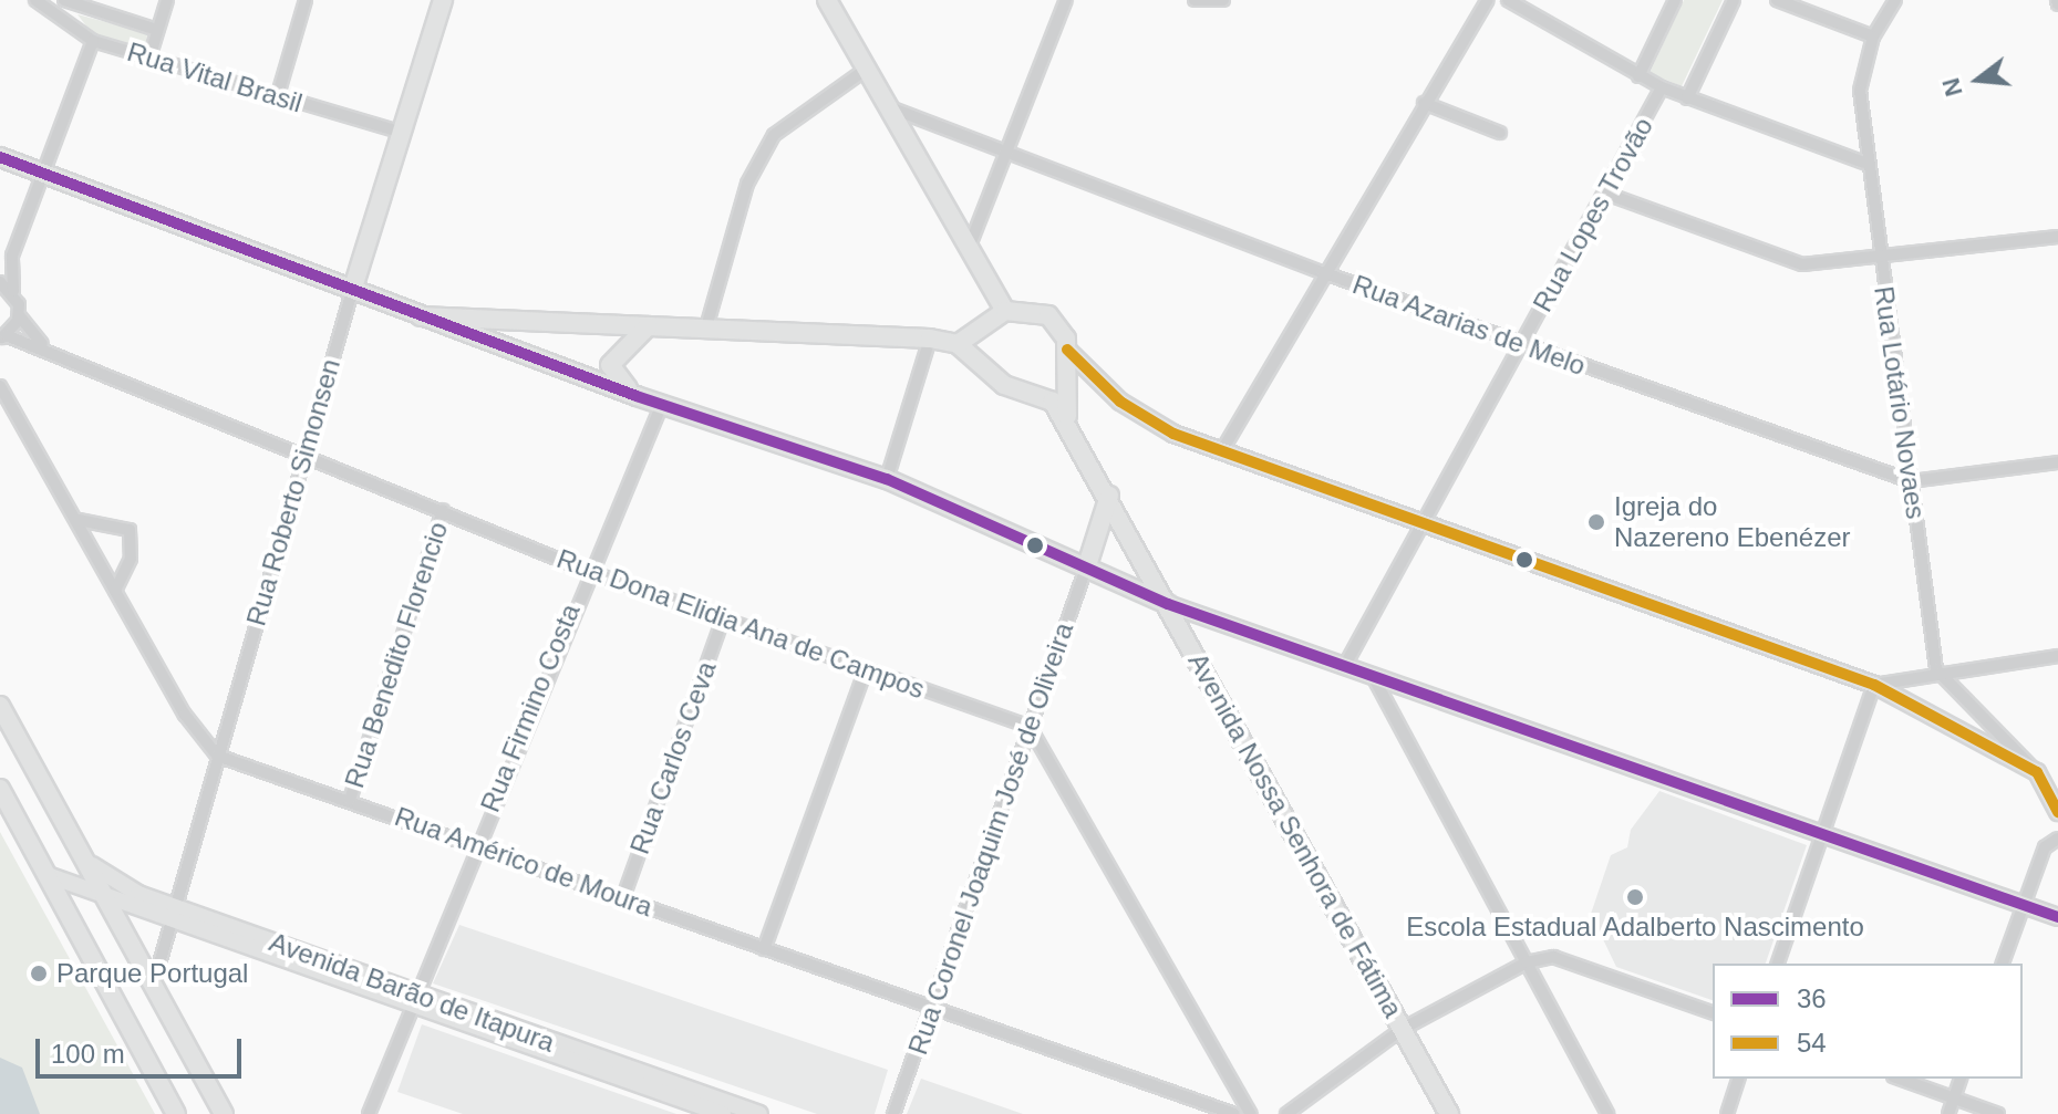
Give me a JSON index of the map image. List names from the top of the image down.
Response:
{
  "streets": {
    "main road": ["Rua Roberto Simonsen", "Avenida Nossa Senhora de Fátima", "Avenida Barão de Itapura"],
    "street": [
      "Rua Vital Brasil",
      "Rua Lopes Trovão",
      "Rua Azarias de Melo",
      "Rua Lotário Novaes",
      "Rua Dona Elidia Ana de Campos",
      "Rua Benedito Florencio",
      "Rua Firmino Costa",
      "Rua Carlos Ceva",
      "Rua Coronel Joaquim José de Oliveira",
      "Rua Américo de Moura"
    ]
  },
  "crossings": [
    ["Rua Vital Brasil", "Rua Roberto Simonsen"],
    ["Rua Lopes Trovão", "Rua Azarias de Melo"],
    ["Rua Azarias de Melo", "Rua Lotário Novaes"],
    ["Rua Roberto Simonsen", "Rua Dona Elidia Ana de Campos"],
    ["Rua Roberto Simonsen", "Rua Américo de Moura"],
    ["Rua Roberto Simonsen", "Avenida Barão de Itapura"],
    ["Rua Dona Elidia Ana de Campos", "Rua Benedito Florencio"],
    ["Rua Dona Elidia Ana de Campos", "Rua Firmino Costa"],
    ["Rua Dona Elidia Ana de Campos", "Rua Carlos Ceva"],
    ["Rua Dona Elidia Ana de Campos", "Rua Coronel Joaquim José de Oliveira"],
    ["Rua Benedito Florencio", "Rua Américo de Moura"],
    ["Rua Firmino Costa", "Rua Américo de Moura"],
    ["Rua Firmino Costa", "Avenida Barão de Itapura"],
    ["Rua Carlos Ceva", "Rua Américo de Moura"],
    ["Rua Coronel Joaquim José de Oliveira", "Rua Américo de Moura"]
  ],
  "places": ["Igreja do Nazereno Ebenézer", "Escola Estadual Adalberto Nascimento", "Parque Portugal"],
  "lines": ["transit line 36", "transit line 54"],
  "legend": ["36", "54"],
  "scale_bar": "100 m",
  "north": "left"
}
